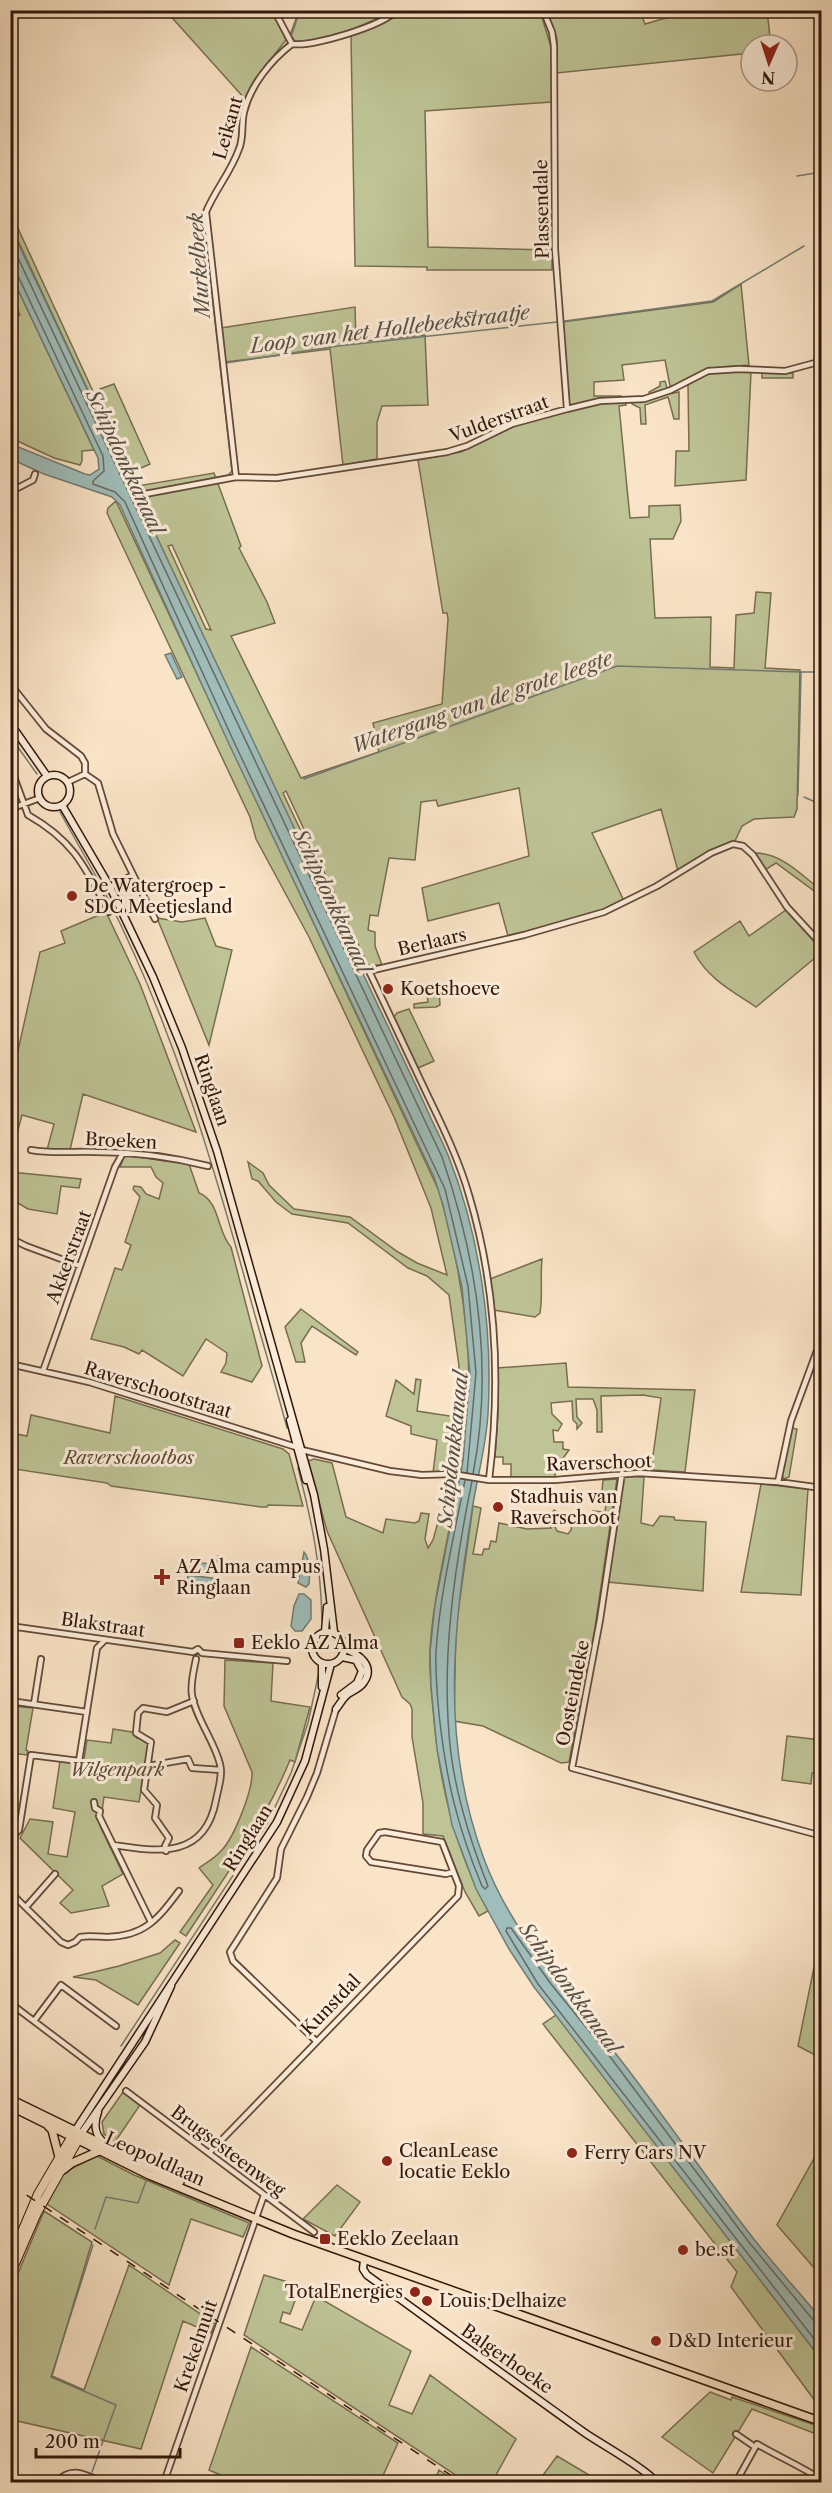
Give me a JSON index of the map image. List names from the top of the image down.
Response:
{
  "streets": {
    "highway": ["Ringlaan"],
    "main road": ["Leopoldlaan", "Balgerhoeke"],
    "street": [
      "Leikant",
      "Plassendale",
      "Vulderstraat",
      "Berlaars",
      "Broeken",
      "Akkerstraat",
      "Raverschootstraat",
      "Raverschoot",
      "Blakstraat",
      "Oosteindeke",
      "Kunstdal",
      "Brugsesteenweg",
      "Krekelmuit"
    ]
  },
  "crossings": [
    ["Leikant", "Vulderstraat"],
    ["Plassendale", "Vulderstraat"],
    ["Berlaars", "Raverschoot"],
    ["Ringlaan", "Raverschootstraat"],
    ["Ringlaan", "Leopoldlaan"],
    ["Broeken", "Akkerstraat"],
    ["Akkerstraat", "Raverschootstraat"],
    ["Raverschootstraat", "Raverschoot"],
    ["Raverschoot", "Oosteindeke"],
    ["Kunstdal", "Brugsesteenweg"],
    ["Brugsesteenweg", "Krekelmuit"],
    ["Leopoldlaan", "Krekelmuit"],
    ["Leopoldlaan", "Balgerhoeke"]
  ],
  "water": [
    "Murkelbeek",
    "Loop van het Hollebeekstraatje",
    "Schipdonkkanaal",
    "Watergang van de grote leegte"
  ],
  "parks": ["Raverschootbos", "Wilgenpark"],
  "places": {
    "other": [
      "De Watergroep - SDC Meetjesland",
      "Koetshoeve",
      "Stadhuis van Raverschoot",
      "Ferry Cars NV",
      "CleanLease locatie Eeklo",
      "be.st",
      "TotalEnergies",
      "Louis Delhaize",
      "D&D Interieur"
    ],
    "health": ["AZ Alma campus Ringlaan"],
    "transit": ["Eeklo AZ Alma", "Eeklo Zeelaan"]
  },
  "scale_bar": "200 m",
  "north": "bottom"
}
